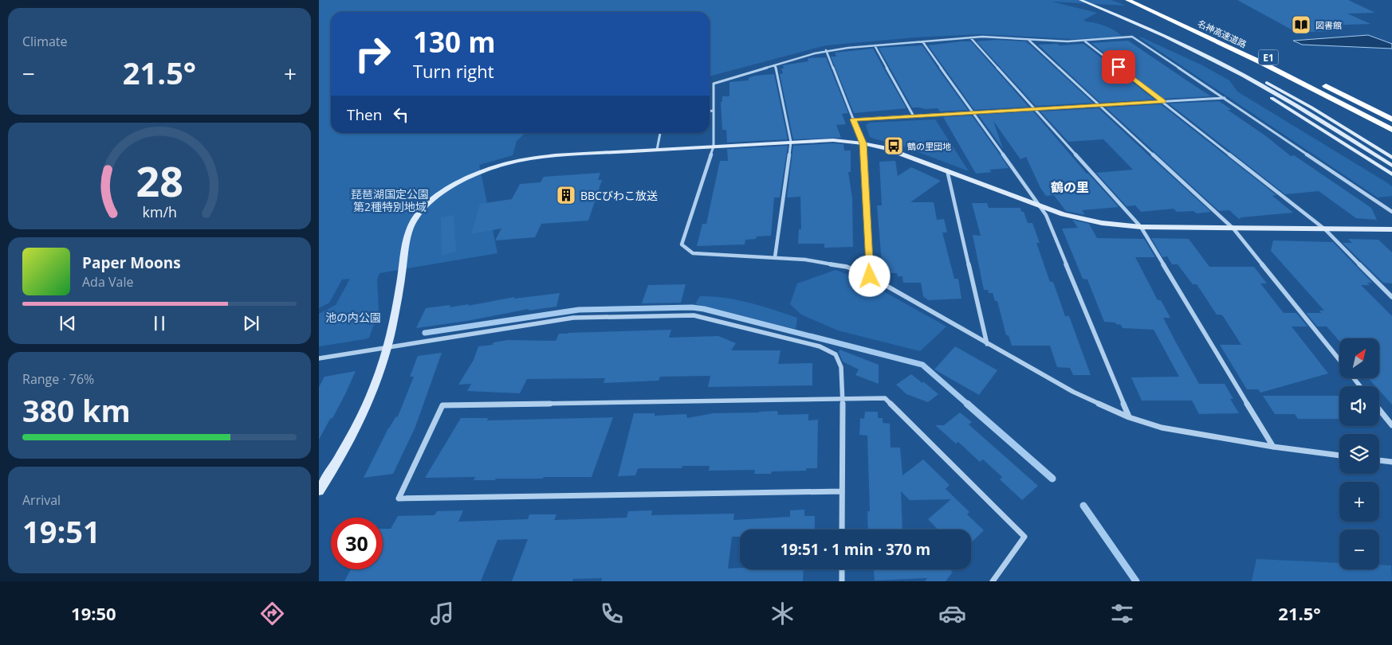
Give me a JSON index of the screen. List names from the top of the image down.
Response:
{
  "streets": {
    "highway": ["名神高速道路", "E1"]
  },
  "districts": ["鶴の里"],
  "parks": ["琵琶湖国定公園 第2種特別地域", "池の内公園"],
  "places": {
    "library": ["図書館"],
    "bus stop": ["鶴の里団地"],
    "building": ["BBCびわこ放送"]
  },
  "north": "top right",
  "page": {
    "tile": [
      "Climate",
      ["Range · 76%", "380 km"],
      ["Arrival", "19:51"]
    ],
    "turn": ["130 m", "Turn right"],
    "heat": ["−", "21.5°", "+"],
    "then": "Then",
    "song": ["Paper Moons", "Ada Vale"],
    "map_buttons": ["+", "−"],
    "limit": "30",
    "trip": "19:51 · 1 min · 370 m",
    "tabs": ["19:50", "21.5°"],
    "gauge": ["28", "km/h"]
  }
}
